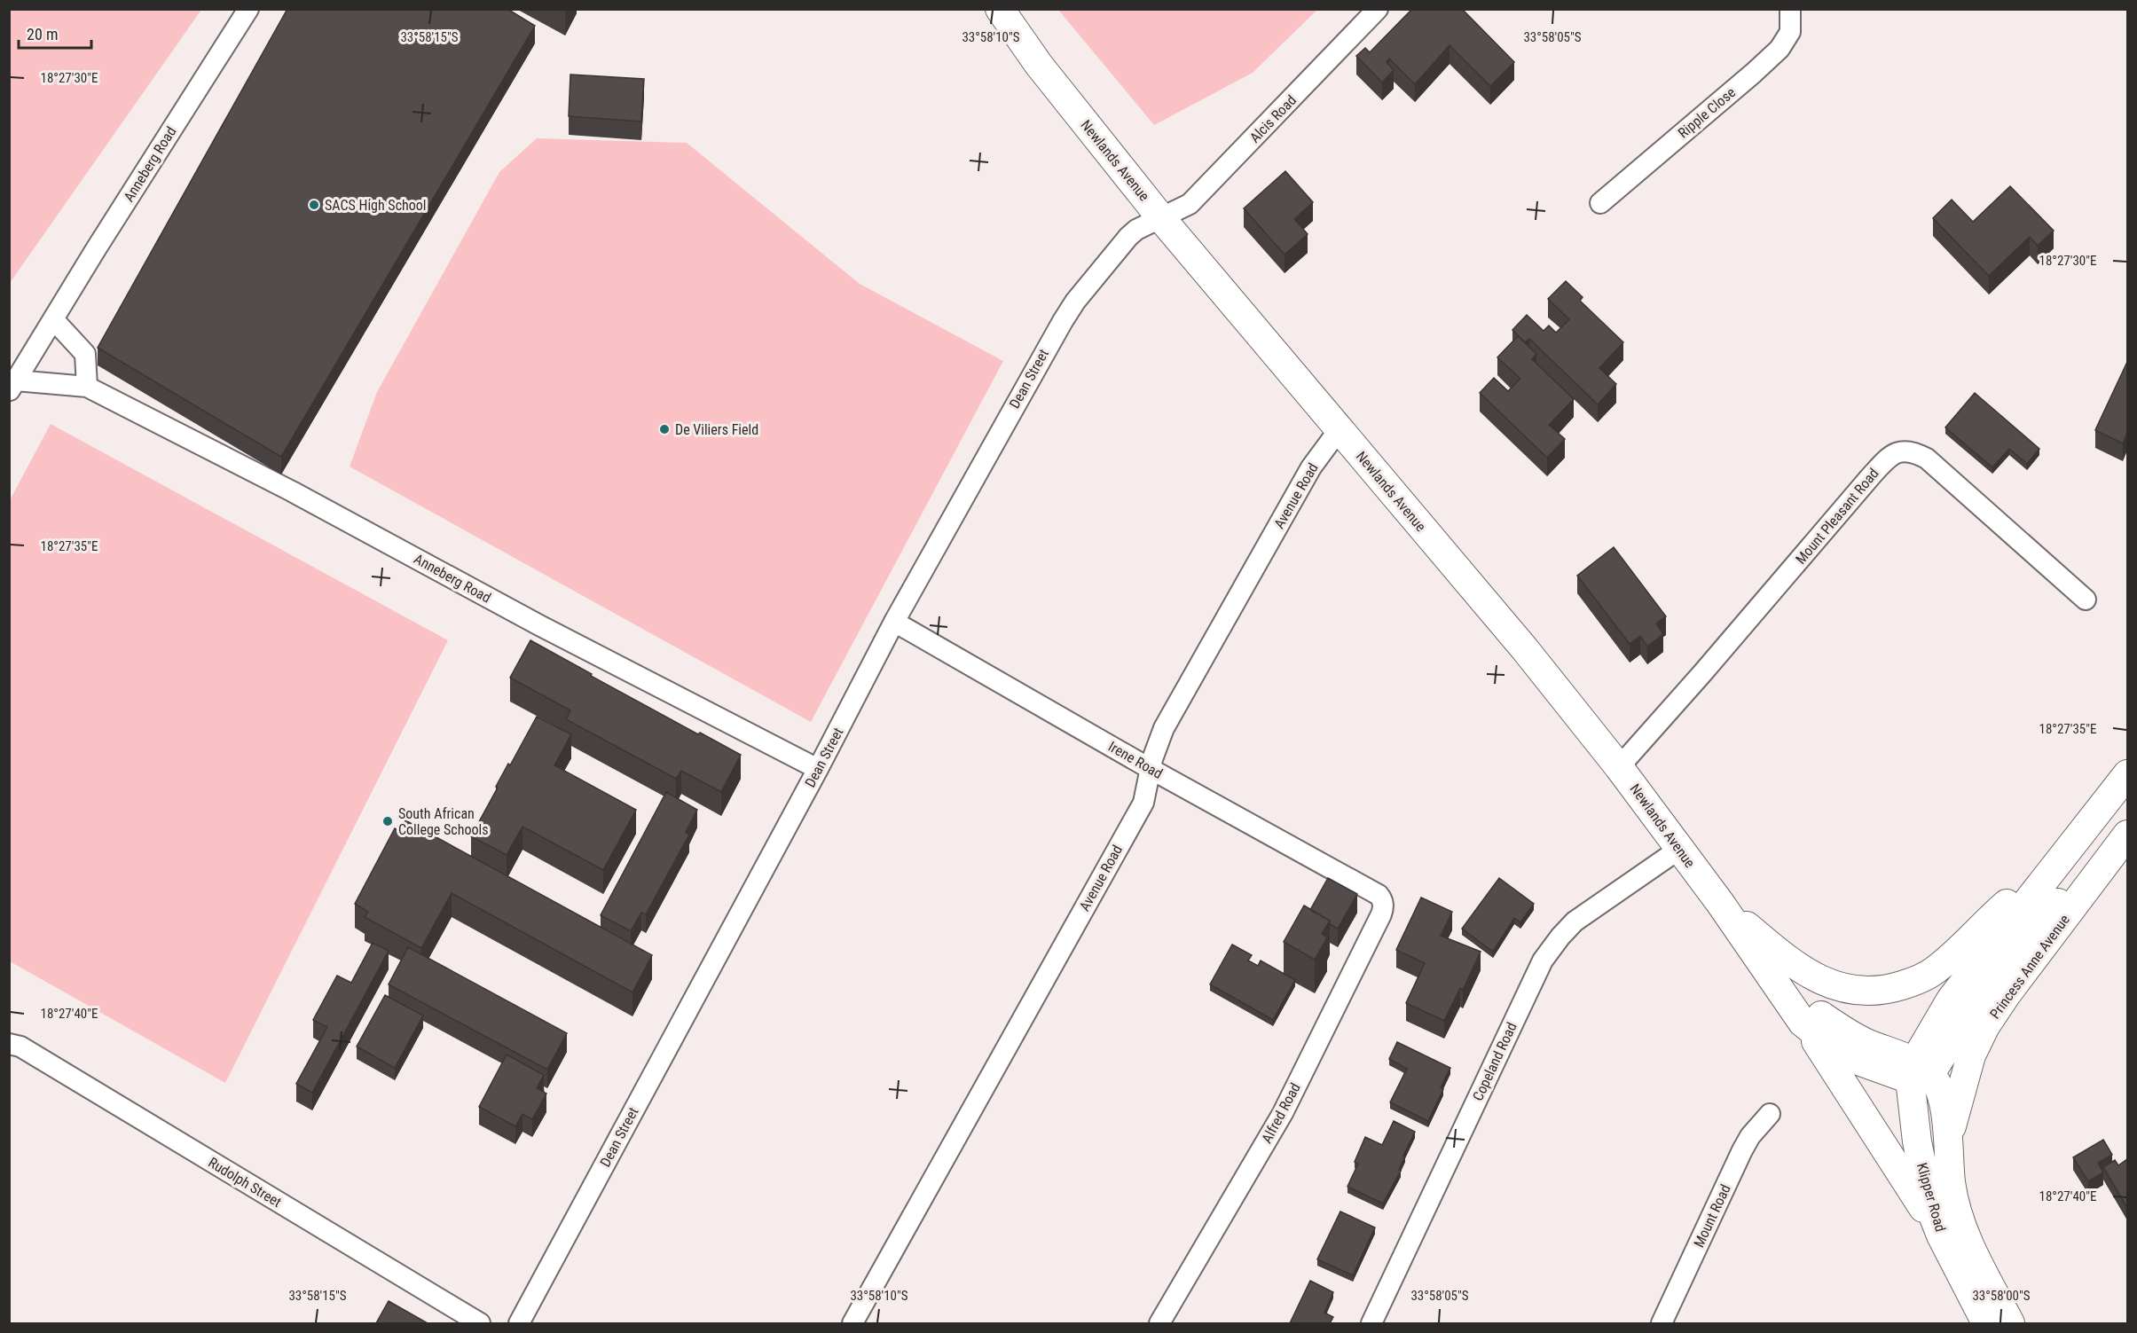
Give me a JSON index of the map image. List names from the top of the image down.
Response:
{
  "streets": {
    "main road": ["Newlands Avenue", "Princess Anne Avenue", "Klipper Road"],
    "street": [
      "Ripple Close",
      "Alcis Road",
      "Anneberg Road",
      "Dean Street",
      "Avenue Road",
      "Mount Pleasant Road",
      "Irene Road",
      "Copeland Road",
      "Alfred Road",
      "Rudolph Street",
      "Mount Road"
    ]
  },
  "crossings": [
    ["Alcis Road", "Newlands Avenue"],
    ["Alcis Road", "Dean Street"],
    ["Newlands Avenue", "Dean Street"],
    ["Newlands Avenue", "Avenue Road"],
    ["Newlands Avenue", "Mount Pleasant Road"],
    ["Newlands Avenue", "Copeland Road"],
    ["Newlands Avenue", "Klipper Road"],
    ["Anneberg Road", "Dean Street"],
    ["Dean Street", "Irene Road"],
    ["Avenue Road", "Irene Road"],
    ["Irene Road", "Alfred Road"],
    ["Princess Anne Avenue", "Klipper Road"]
  ],
  "places": ["SACS High School", "De Viliers Field", "South African College Schools"],
  "scale_bar": "20 m",
  "coordinates": [
    "33°58'15\"S",
    "33°58'10\"S",
    "33°58'05\"S",
    "18°27'30\"E",
    "18°27'35\"E",
    "18°27'40\"E",
    "33°58'00\"S"
  ]
}
